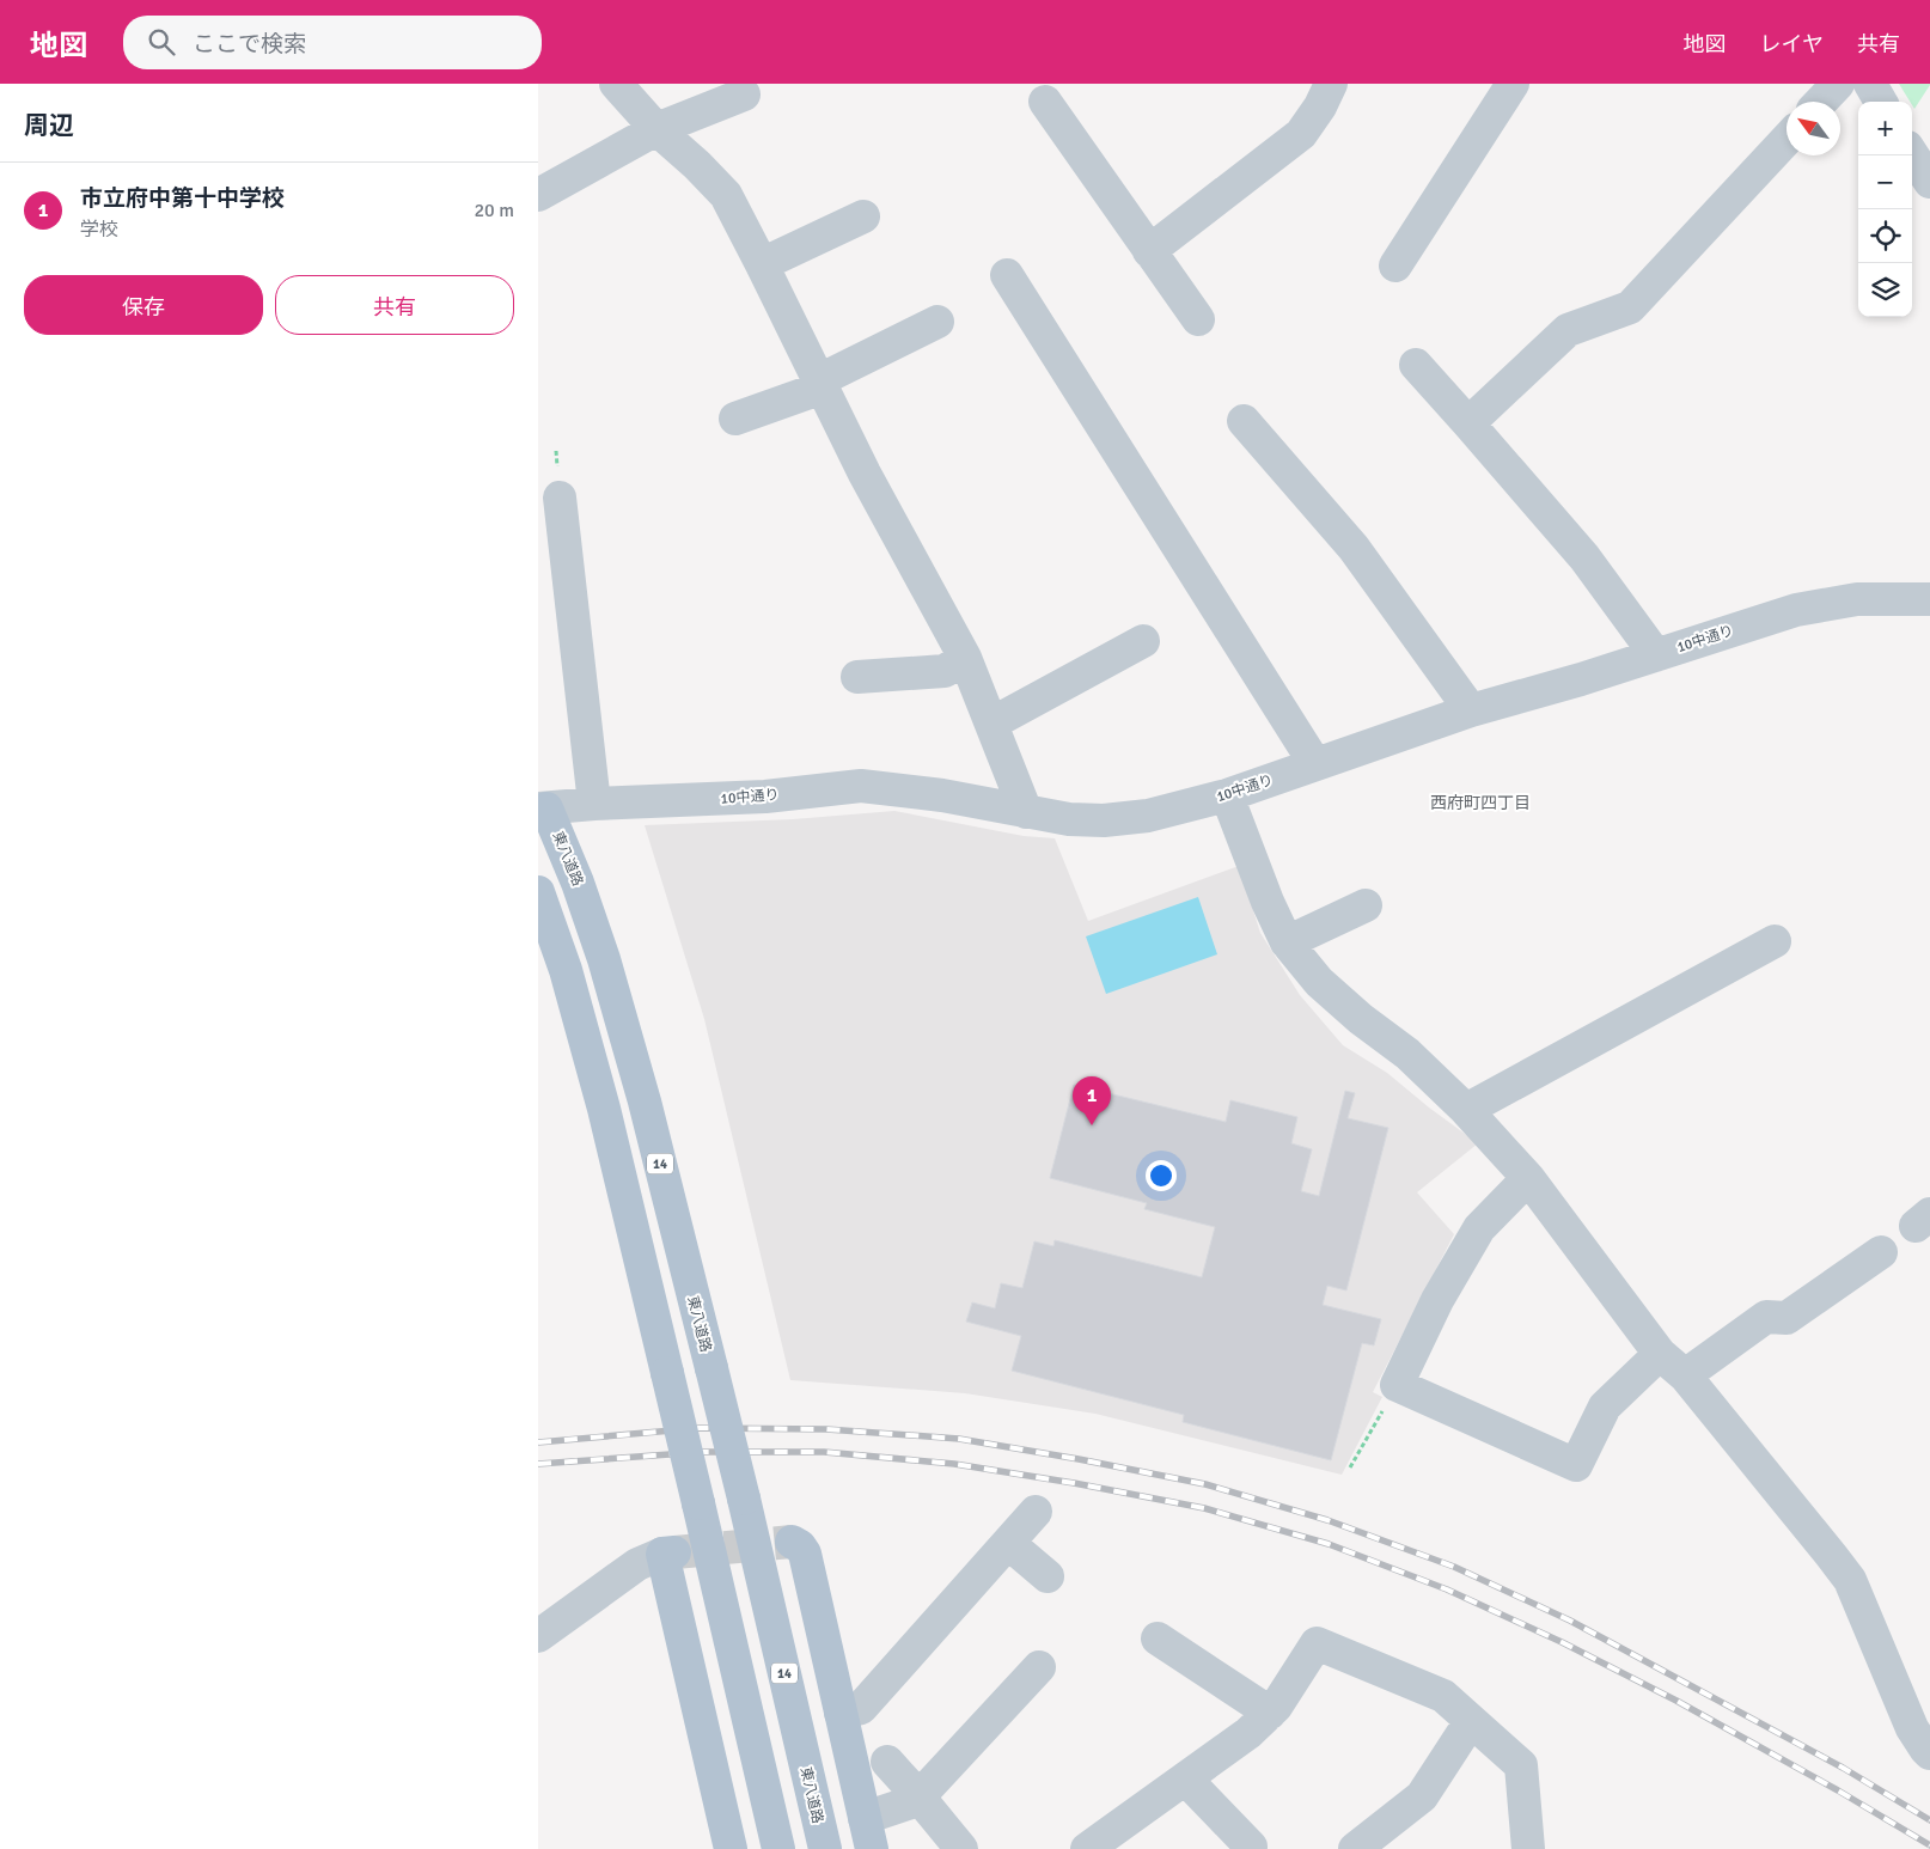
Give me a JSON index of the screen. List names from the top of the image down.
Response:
{
  "streets": {
    "main road": ["東八道路", "14"],
    "street": ["10中通り"]
  },
  "crossings": [
    ["10中通り", "東八道路"]
  ],
  "districts": ["西府町四丁目"],
  "north": "top left",
  "page": {
    "header": "地図",
    "search": "ここで検索",
    "nav": ["地図", "レイヤ", "共有"],
    "heading": "周辺",
    "map_buttons": ["+", "−"],
    "list": [
      {
        "mark": "1",
        "name": "市立府中第十中学校",
        "note": "学校",
        "value": "20 m"
      }
    ],
    "buttons": ["保存", "共有"],
    "pins": "1"
  }
}
